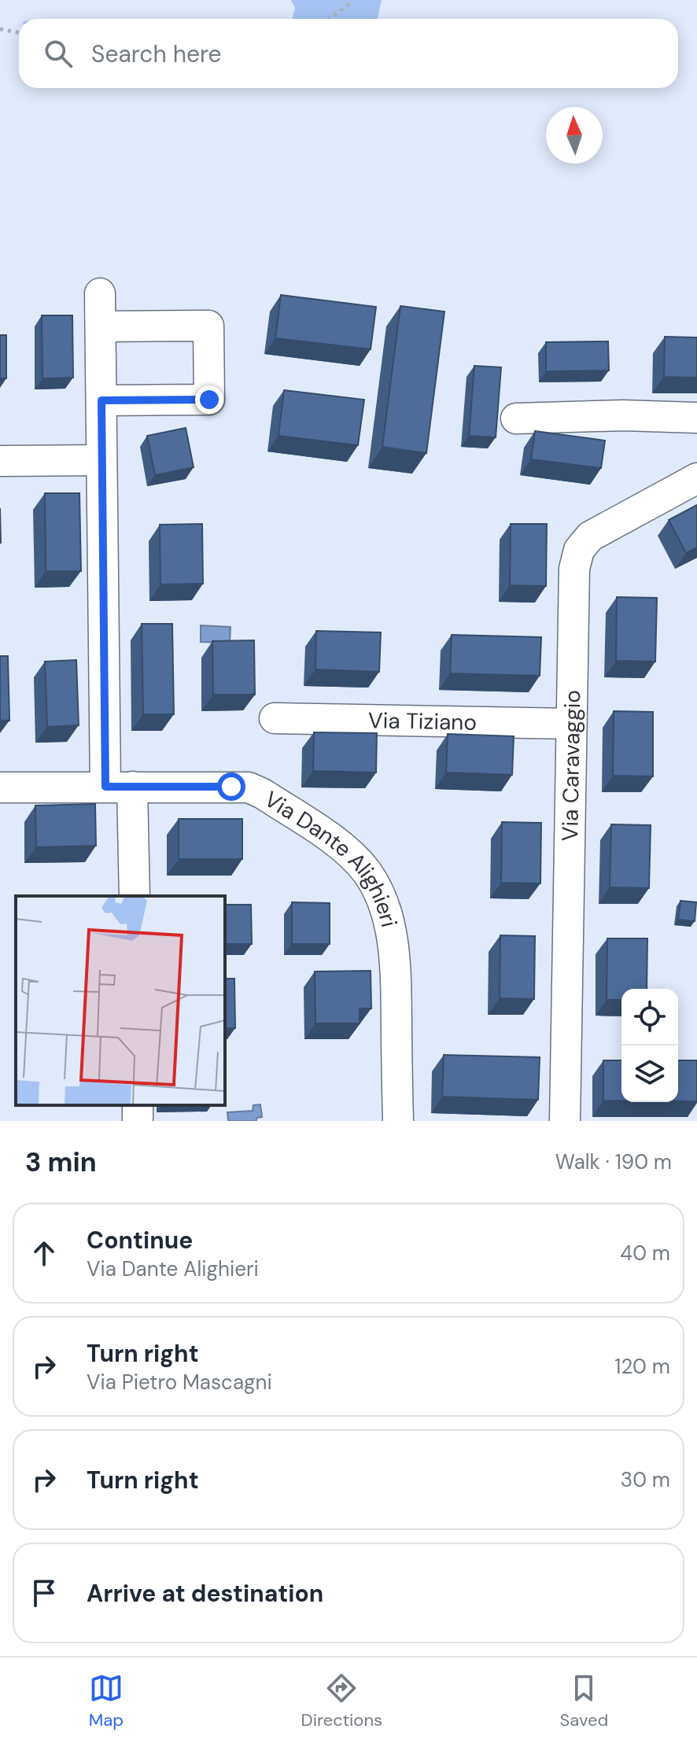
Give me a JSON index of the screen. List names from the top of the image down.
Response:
{
  "streets": {
    "street": ["Via Tiziano", "Via Caravaggio", "Via Dante Alighieri"]
  },
  "crossings": [
    ["Via Tiziano", "Via Caravaggio"]
  ],
  "north": "top",
  "page": {
    "search": "Search here",
    "heading": ["3 min", "Walk · 190 m"],
    "list": [
      ["Continue", "Via Dante Alighieri", "40 m"],
      ["Turn right", "Via Pietro Mascagni", "120 m"],
      ["Turn right", "30 m"],
      "Arrive at destination"
    ],
    "nav": ["Map", "Directions", "Saved"]
  }
}
